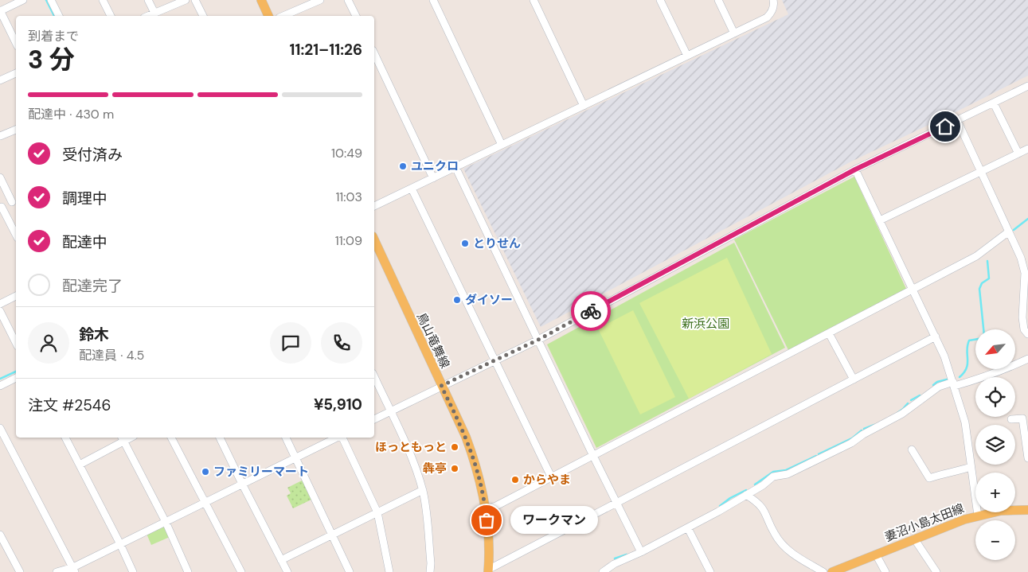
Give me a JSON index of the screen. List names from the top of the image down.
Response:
{
  "streets": {
    "main road": ["鳥山竜舞線", "妻沼小島太田線"]
  },
  "parks": ["新浜公園"],
  "places": [
    "ユニクロ",
    "とりせん",
    "ダイソー",
    "ほっともっと",
    "犇亭",
    "ファミリーマート",
    "からやま",
    "ワークマン"
  ],
  "north": "bottom left",
  "page": {
    "heading": ["3 分", "到着まで", "11:21–11:26"],
    "panel": [
      "鈴木",
      "配達員 · 4.5",
      "注文 #2546",
      "¥5,910"
    ],
    "bar": "配達中 · 430 m",
    "list": [
      ["受付済み", "10:49"],
      ["調理中", "11:03"],
      ["配達中", "11:09"],
      "配達完了"
    ],
    "map_buttons": ["+", "−"],
    "bubble": "ワークマン"
  }
}
